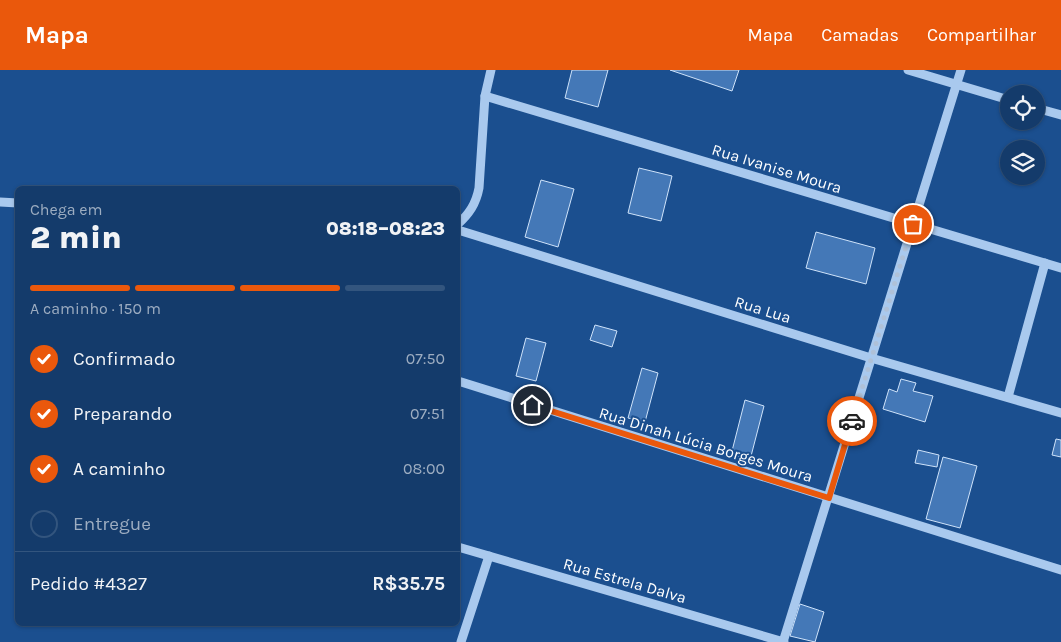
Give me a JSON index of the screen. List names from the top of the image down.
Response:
{
  "streets": {
    "street": [
      "Rua Ivanise Moura",
      "Rua Lua",
      "Rua Dinah Lúcia Borges Moura",
      "Rua Estrela Dalva"
    ]
  },
  "page": {
    "header": "Mapa",
    "nav": ["Mapa", "Camadas", "Compartilhar"],
    "heading": ["2 min", "Chega em", "08:18–08:23"],
    "panel": ["Pedido #4327", "R$35.75"],
    "bar": "A caminho · 150 m",
    "list": [
      ["Confirmado", "07:50"],
      ["Preparando", "07:51"],
      ["A caminho", "08:00"],
      "Entregue"
    ]
  }
}
